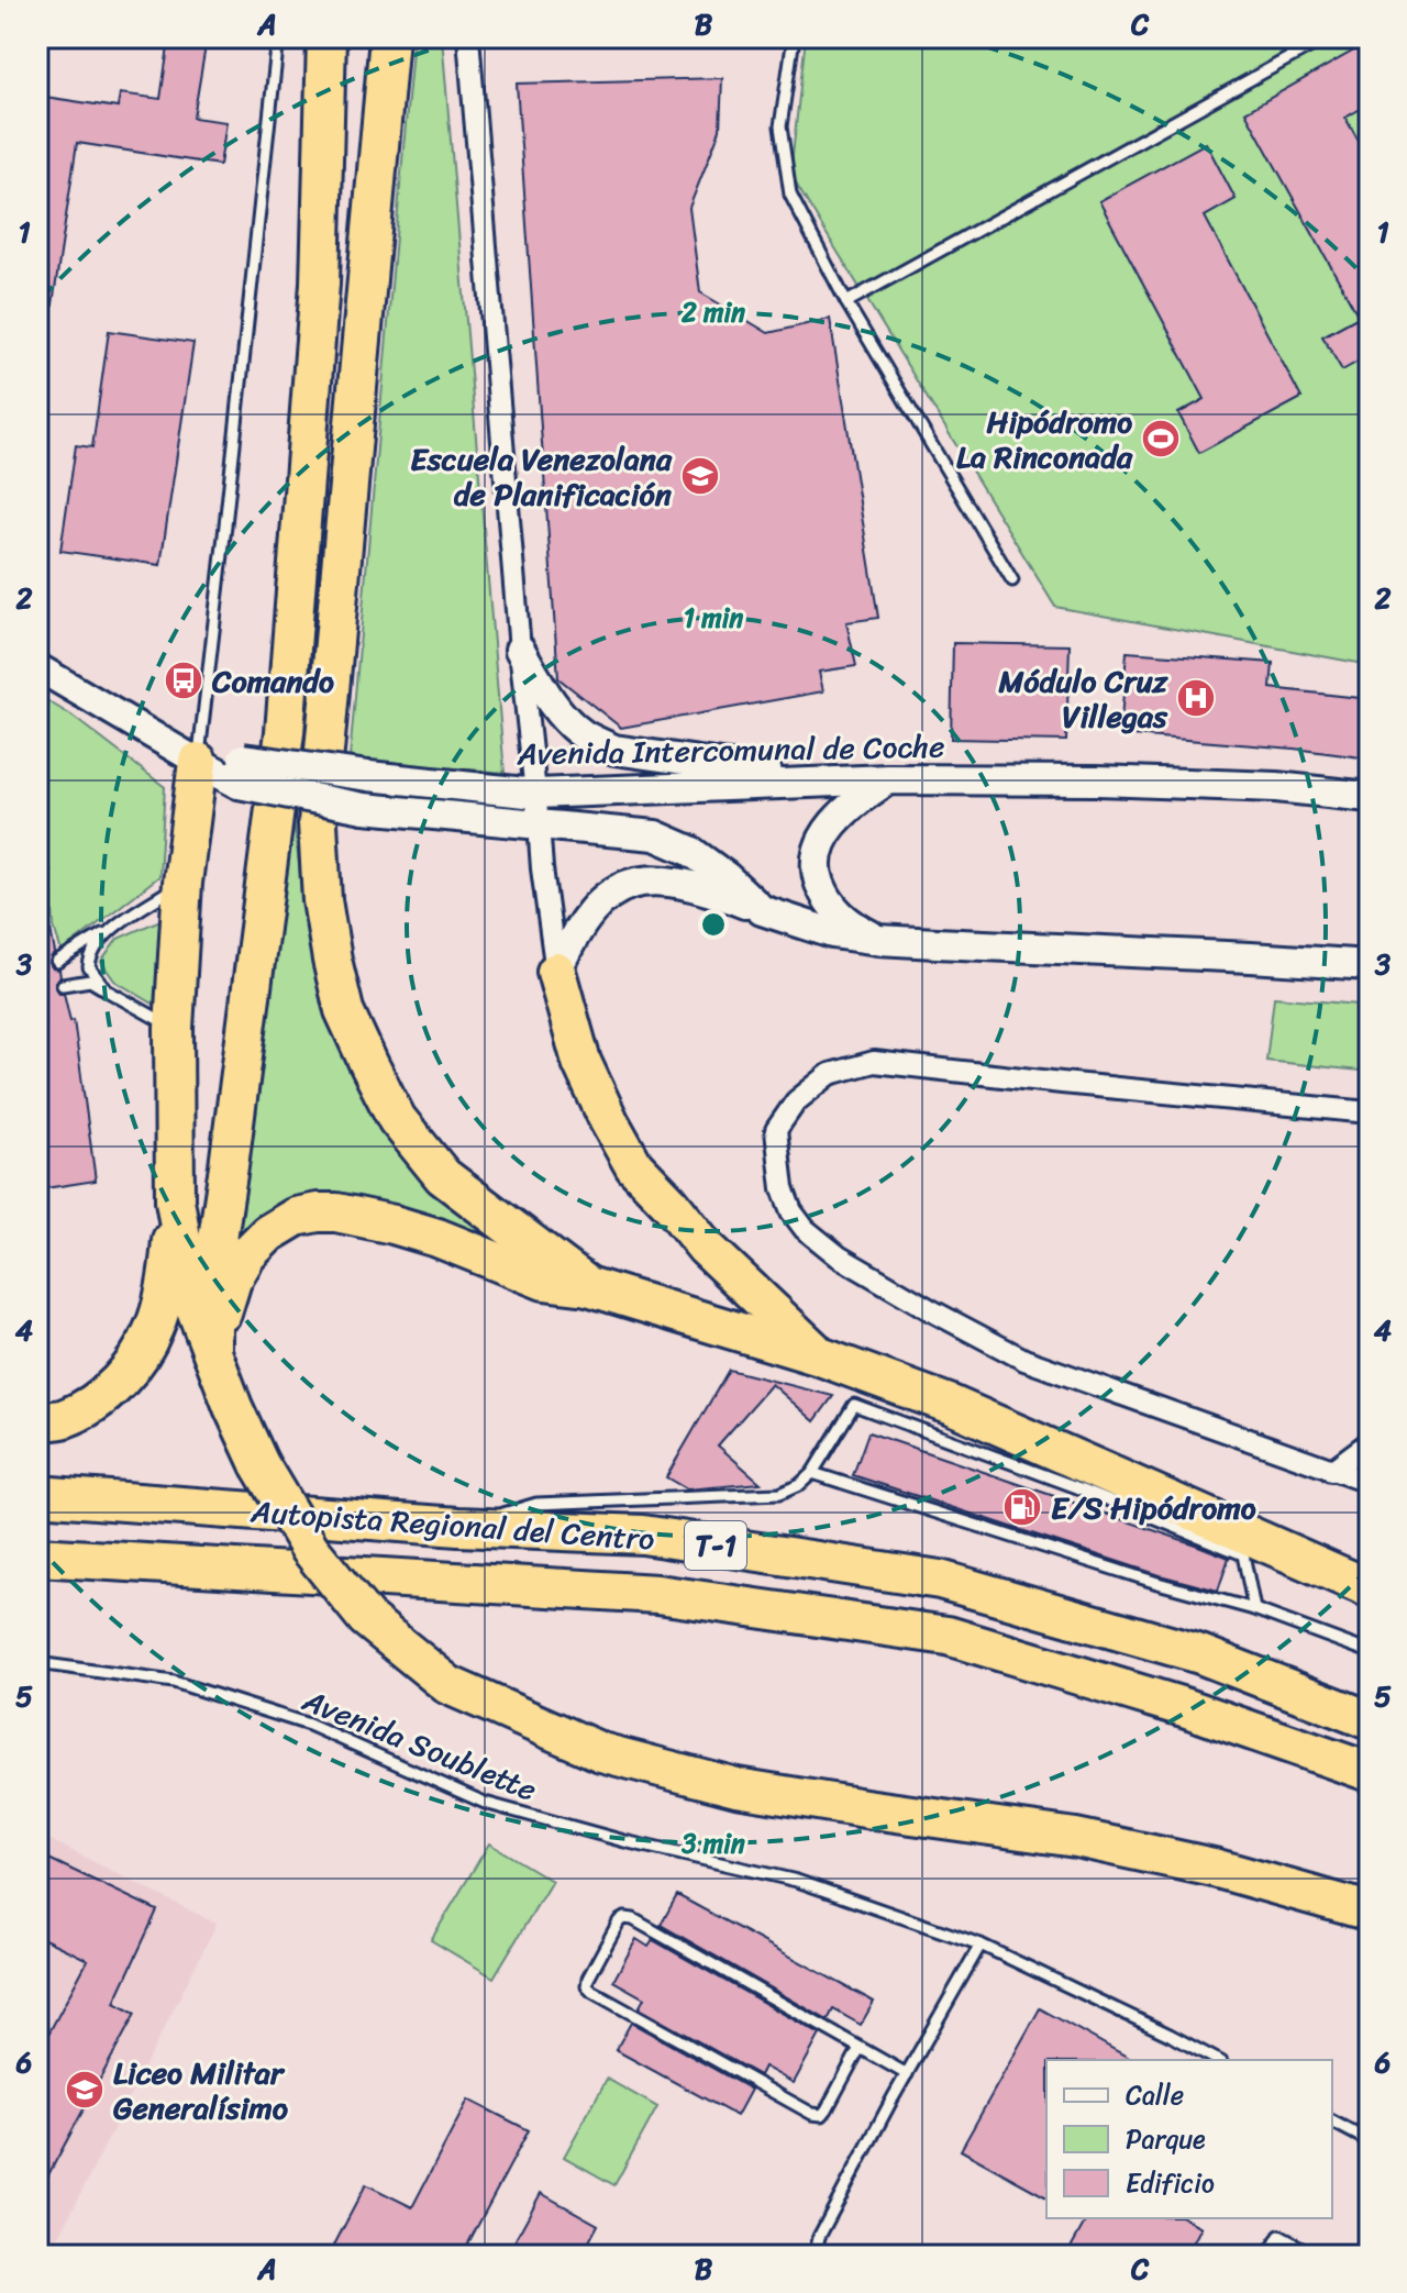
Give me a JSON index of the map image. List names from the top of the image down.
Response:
{
  "streets": {
    "highway": ["Autopista Regional del Centro", "T-1"],
    "main road": ["Avenida Intercomunal de Coche"],
    "lane": ["Avenida Soublette"]
  },
  "places": {
    "sports": ["Hipódromo La Rinconada"],
    "school or university": ["Escuela Venezolana de Planificación", "Liceo Militar Generalísimo"],
    "bus stop": ["Comando"],
    "hospital": ["Módulo Cruz Villegas"],
    "fuel station": ["E/S Hipódromo"]
  },
  "legend": ["Calle", "Parque", "Edificio"],
  "grid": {
    "columns": ["A", "B", "C"],
    "rows": [
      "1",
      "2",
      "3",
      "4",
      "5",
      "6"
    ]
  },
  "rings": ["2 min", "1 min", "3 min"]
}
